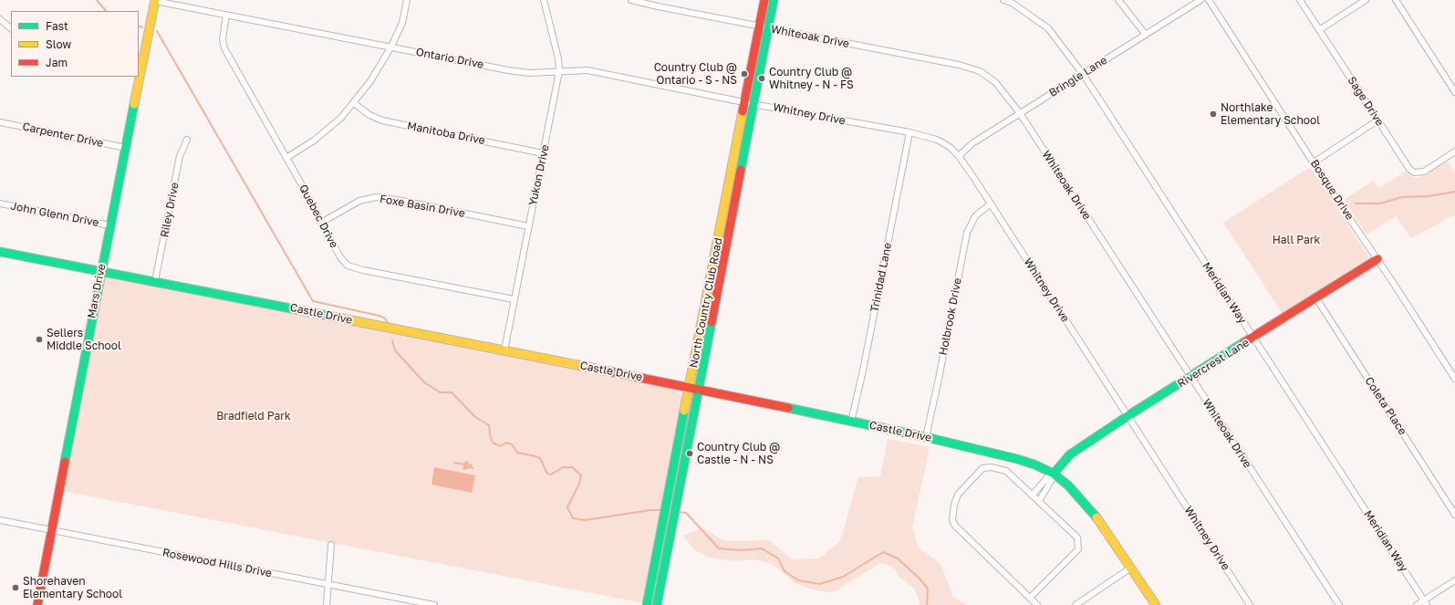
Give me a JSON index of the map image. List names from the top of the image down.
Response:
{
  "streets": {
    "main road": [
      "Mars Drive",
      "North Country Club Road",
      "Castle Drive",
      "Rivercrest Lane"
    ],
    "street": [
      "Whiteoak Drive",
      "Ontario Drive",
      "Bringle Lane",
      "Sage Drive",
      "Whitney Drive",
      "Manitoba Drive",
      "Carpenter Drive",
      "Yukon Drive",
      "Bosque Drive",
      "Foxe Basin Drive",
      "Riley Drive",
      "John Glenn Drive",
      "Quebec Drive",
      "Trinidad Lane",
      "Meridian Way",
      "Holbrook Drive",
      "Coleta Place",
      "Rosewood Hills Drive"
    ]
  },
  "crossings": [
    ["Whiteoak Drive", "Bringle Lane"],
    ["Whiteoak Drive", "North Country Club Road"],
    ["Whiteoak Drive", "Rivercrest Lane"],
    ["Ontario Drive", "Whitney Drive"],
    ["Ontario Drive", "Yukon Drive"],
    ["Ontario Drive", "Quebec Drive"],
    ["Ontario Drive", "Mars Drive"],
    ["Ontario Drive", "North Country Club Road"],
    ["Bringle Lane", "Whitney Drive"],
    ["Bringle Lane", "Meridian Way"],
    ["Whitney Drive", "Trinidad Lane"],
    ["Whitney Drive", "North Country Club Road"],
    ["Whitney Drive", "Holbrook Drive"],
    ["Whitney Drive", "Rivercrest Lane"],
    ["Manitoba Drive", "Yukon Drive"],
    ["Carpenter Drive", "Mars Drive"],
    ["Yukon Drive", "Foxe Basin Drive"],
    ["Yukon Drive", "Quebec Drive"],
    ["Yukon Drive", "Castle Drive"],
    ["Bosque Drive", "Rivercrest Lane"],
    ["Foxe Basin Drive", "Quebec Drive"],
    ["Riley Drive", "Castle Drive"],
    ["John Glenn Drive", "Mars Drive"],
    ["Trinidad Lane", "Castle Drive"],
    ["Mars Drive", "Castle Drive"],
    ["Mars Drive", "Rosewood Hills Drive"],
    ["Meridian Way", "Rivercrest Lane"],
    ["North Country Club Road", "Castle Drive"],
    ["Castle Drive", "Holbrook Drive"],
    ["Castle Drive", "Rivercrest Lane"],
    ["Rivercrest Lane", "Coleta Place"]
  ],
  "parks": ["Hall Park", "Bradfield Park"],
  "places": [
    "Country Club @ Ontario - S - NS",
    "Country Club @ Whitney - N - FS",
    "Northlake Elementary School",
    "Sellers Middle School",
    "Country Club @ Castle - N - NS",
    "Shorehaven Elementary School"
  ],
  "legend": ["Fast", "Slow", "Jam"]
}
